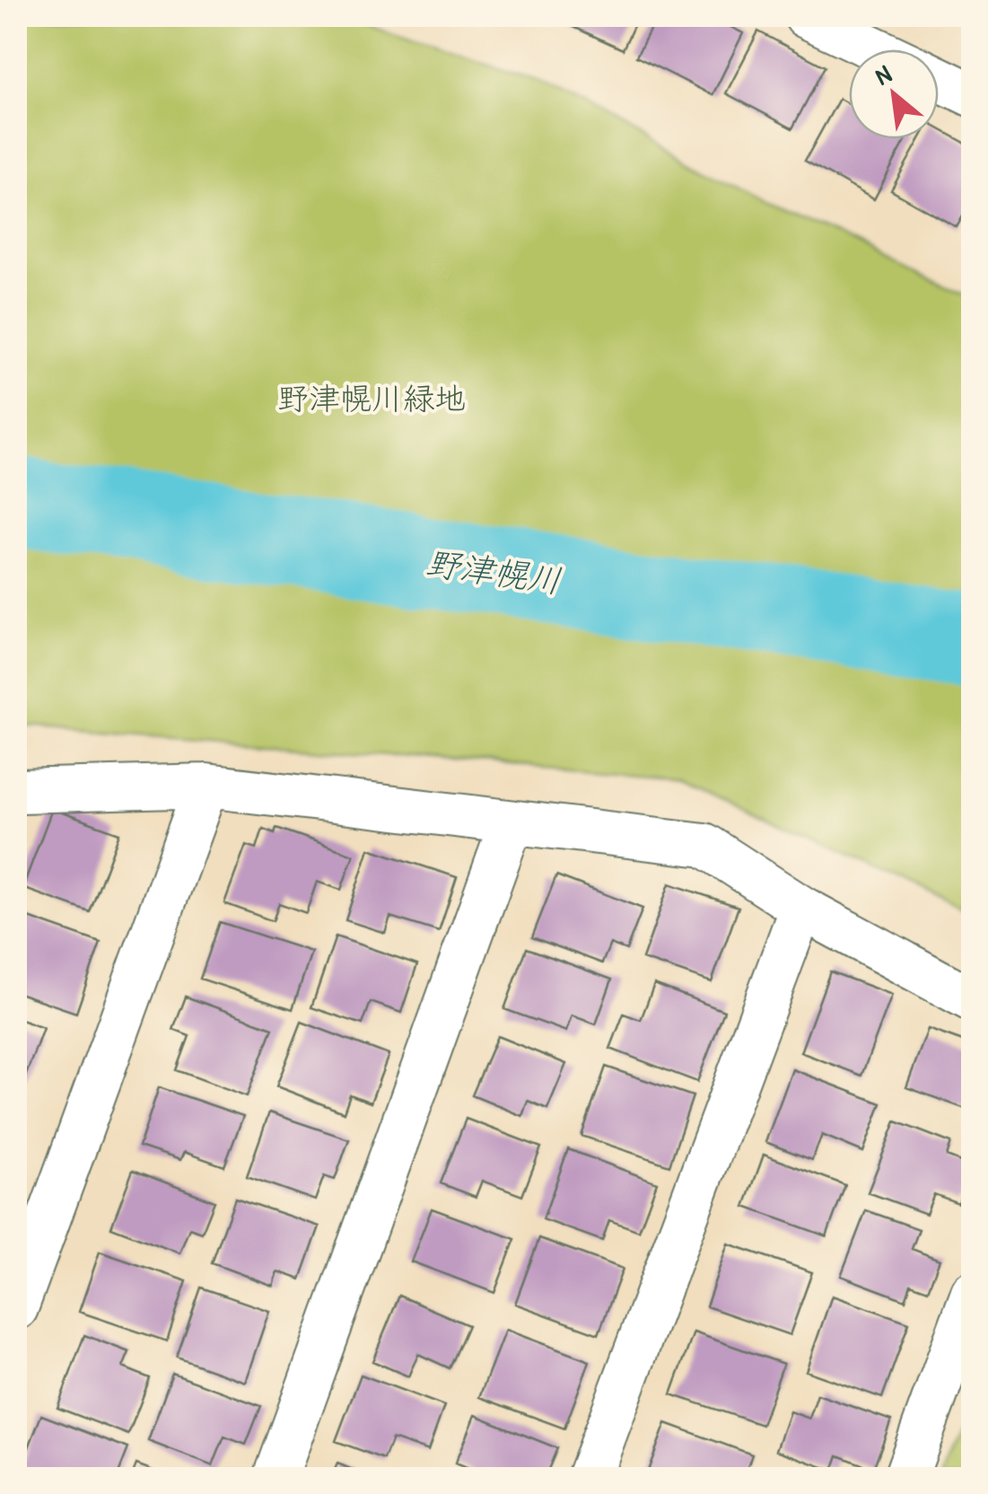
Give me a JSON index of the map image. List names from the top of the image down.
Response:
{
  "water": ["野津幌川"],
  "parks": ["野津幌川緑地"],
  "north": "top left"
}
